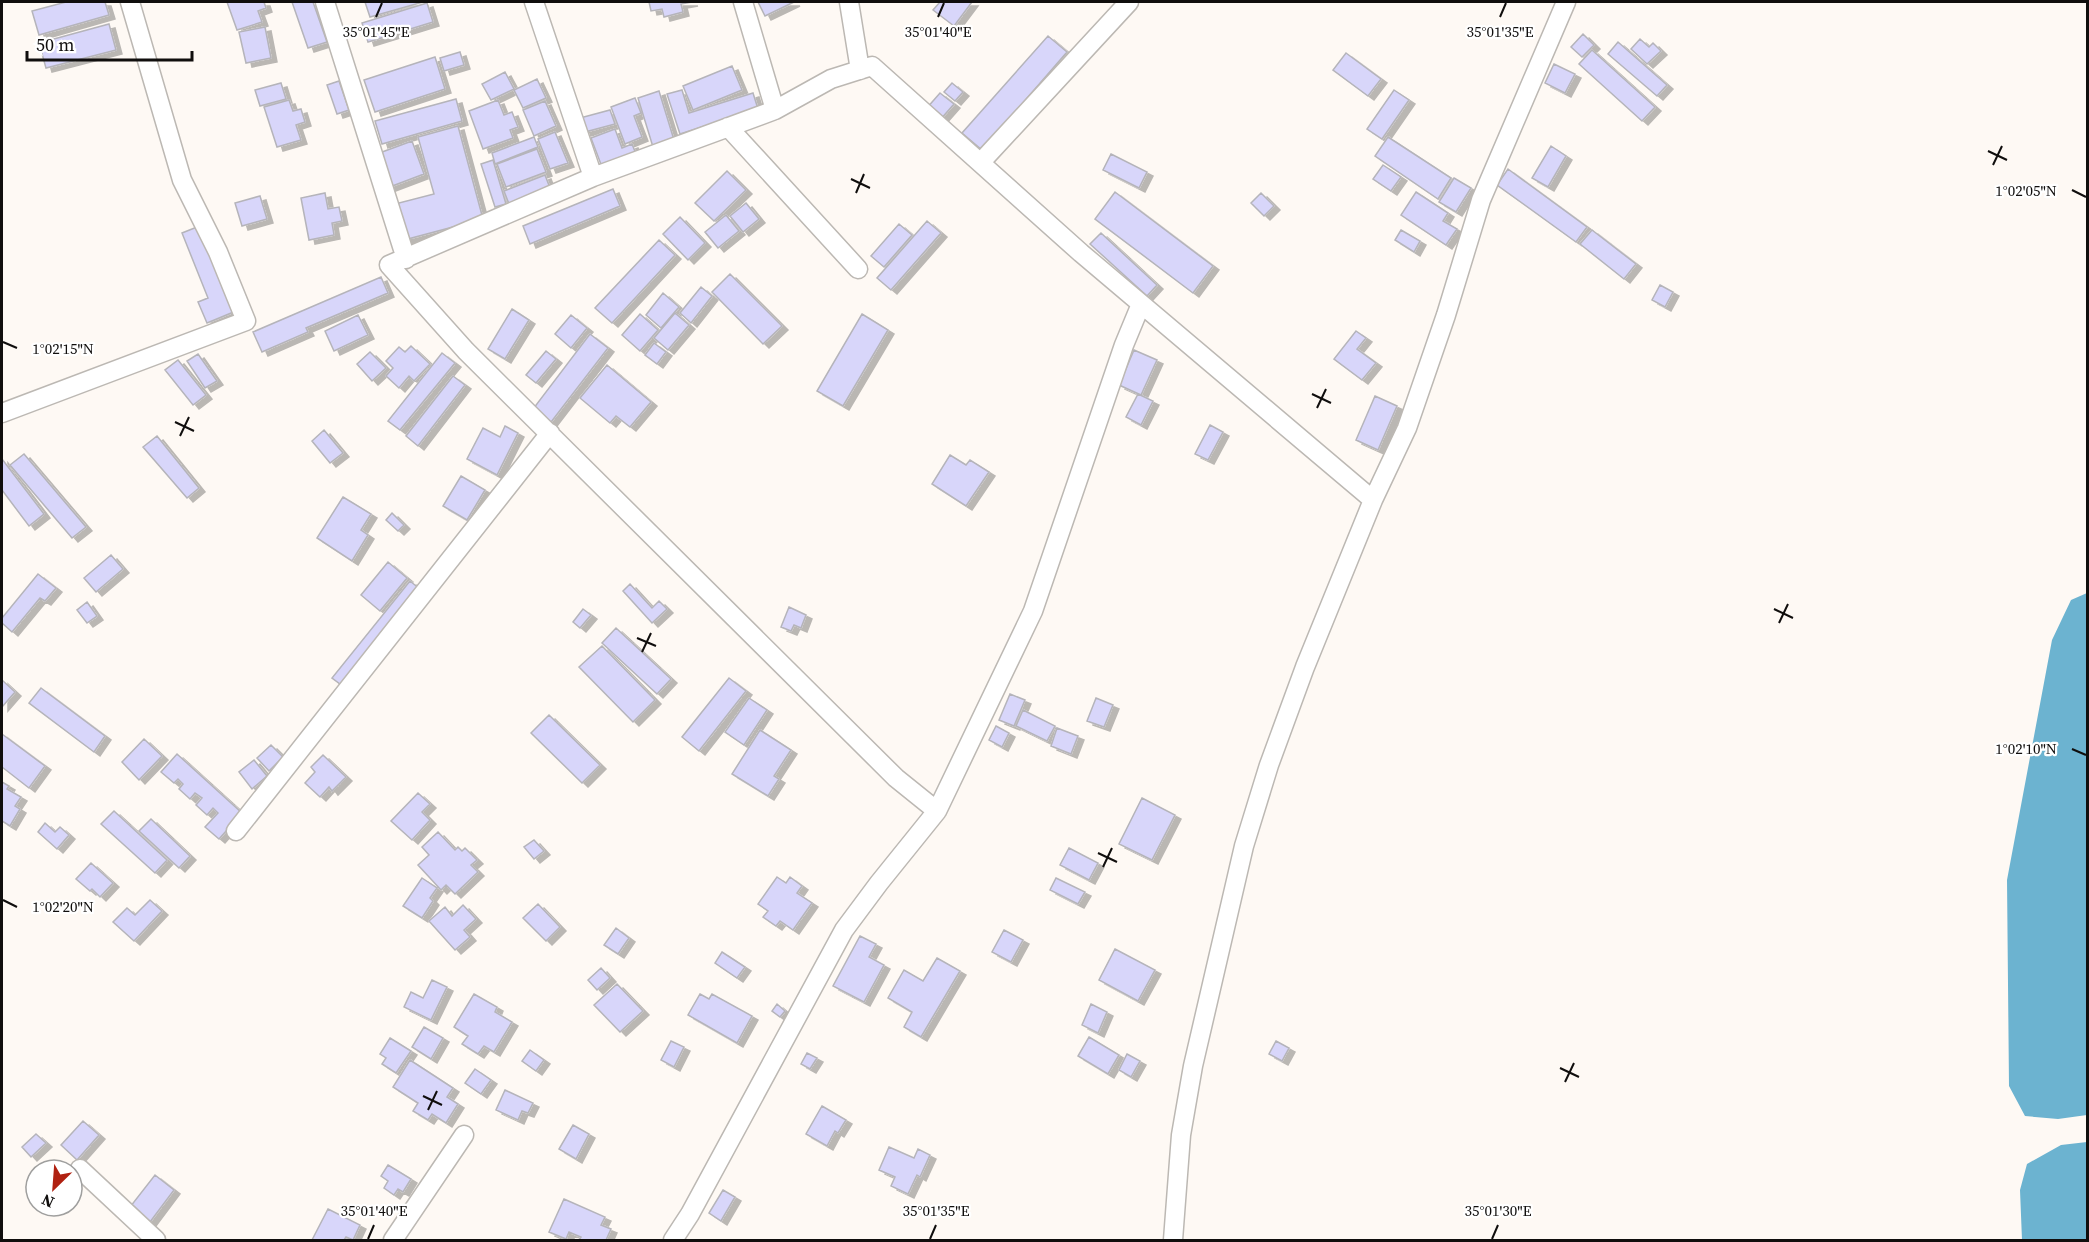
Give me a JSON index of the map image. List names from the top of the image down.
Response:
{
  "scale_bar": "50 m",
  "north": "bottom left",
  "coordinates": [
    "35°01'45\"E",
    "35°01'40\"E",
    "35°01'35\"E",
    "1°02'05\"N",
    "1°02'15\"N",
    "1°02'10\"N",
    "1°02'20\"N",
    "35°01'30\"E"
  ]
}
